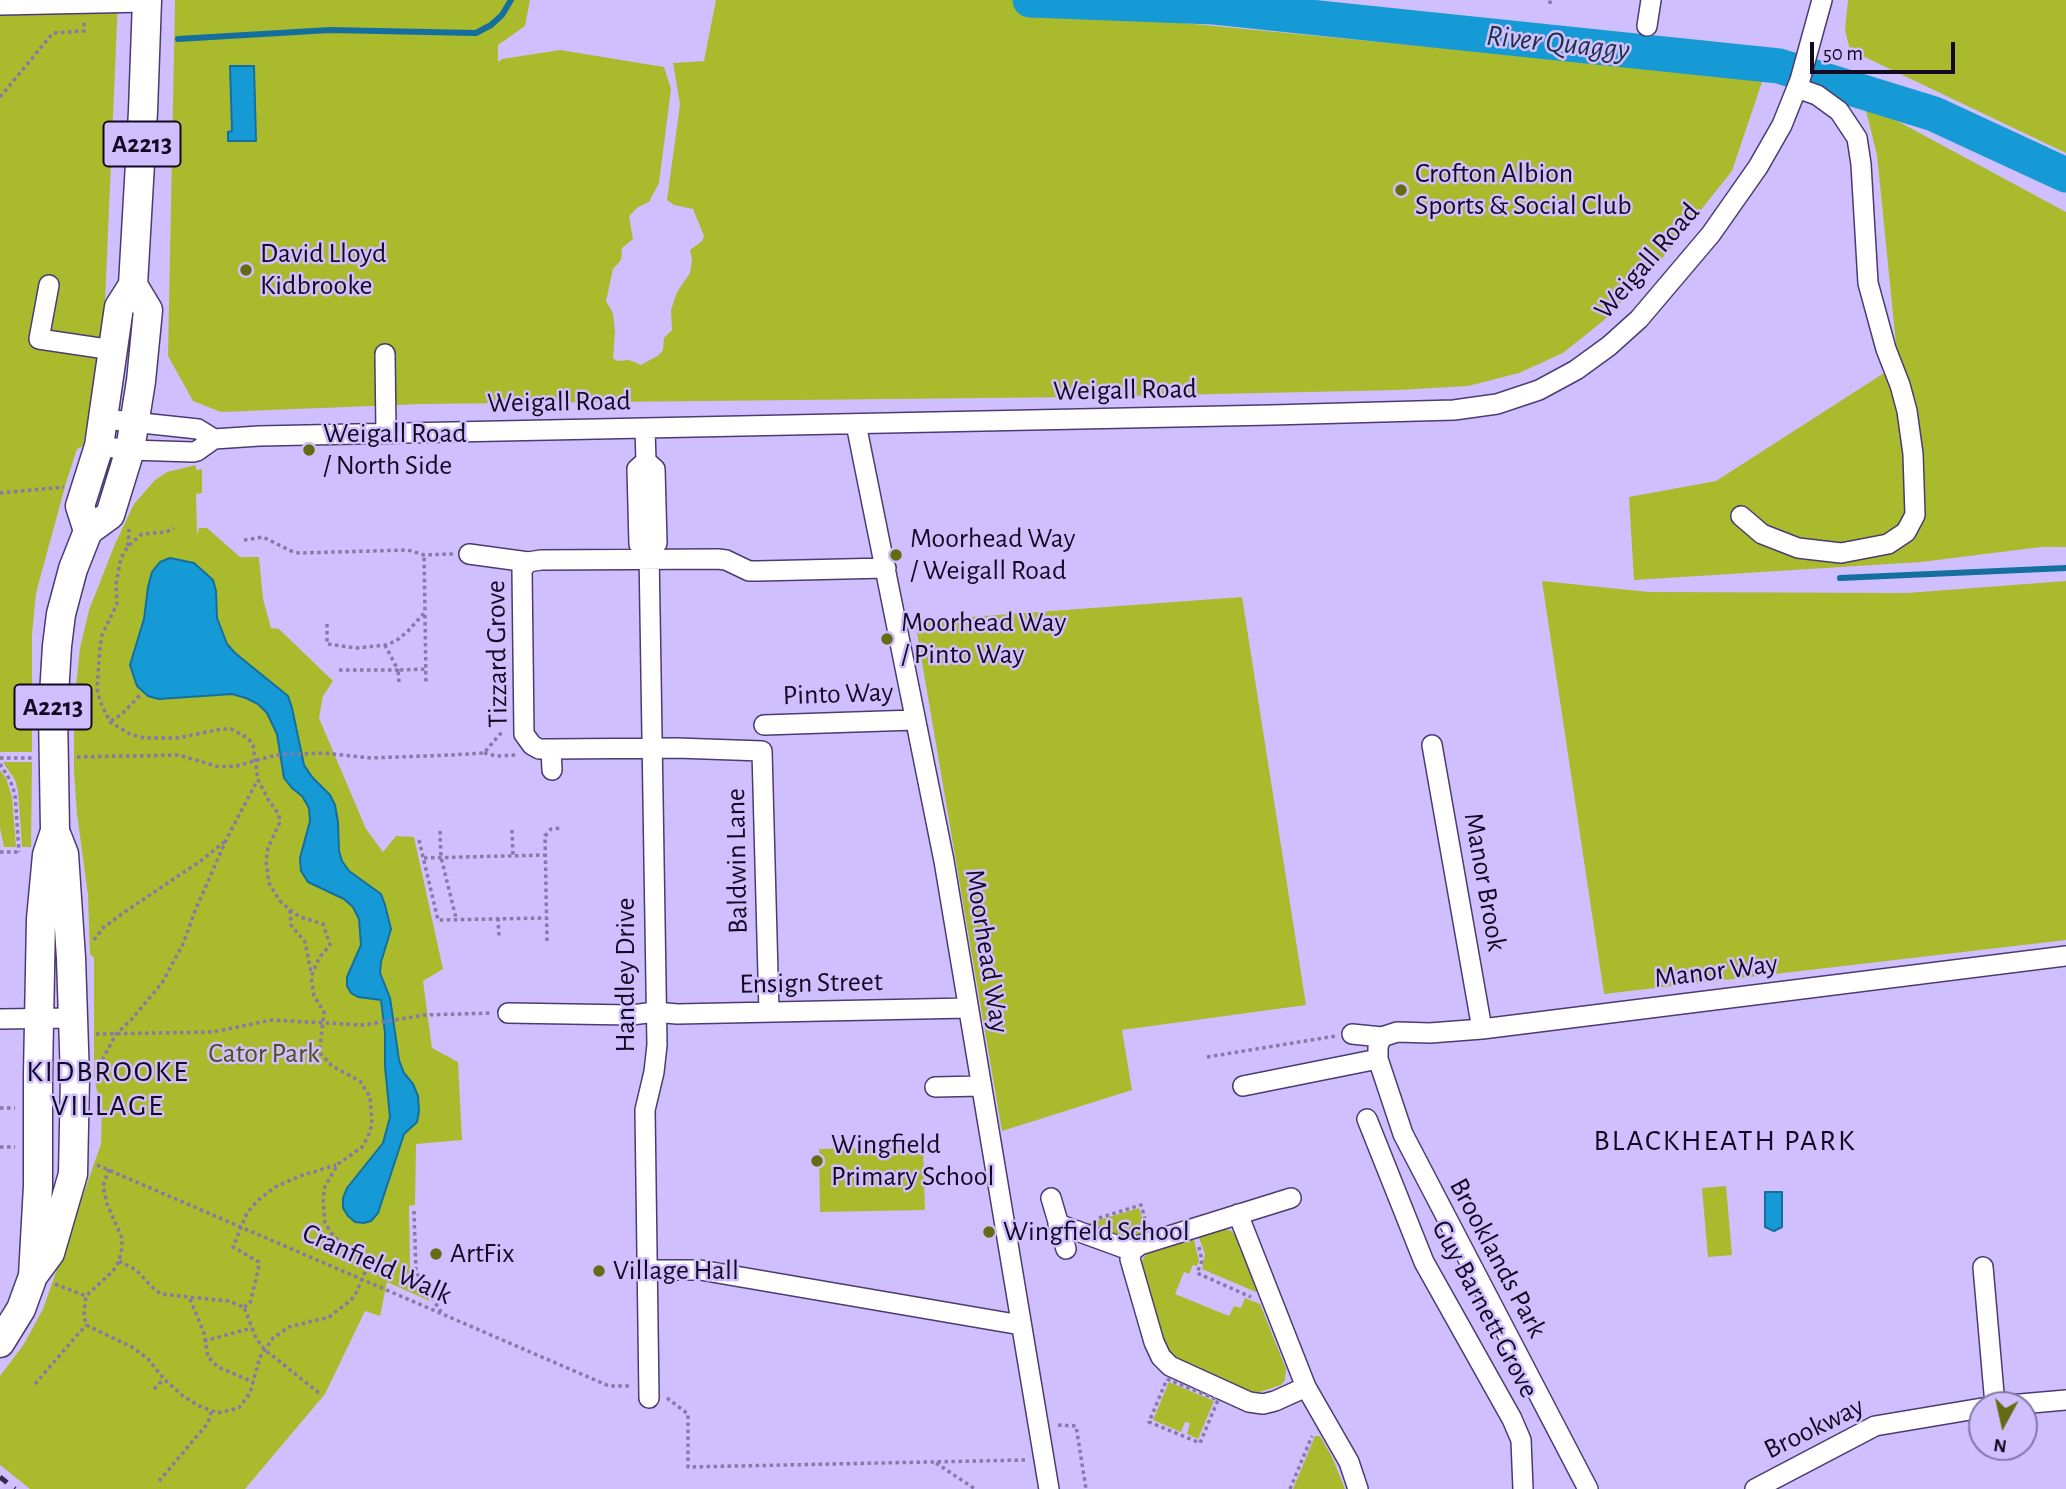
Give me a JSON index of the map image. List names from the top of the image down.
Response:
{
  "streets": {
    "highway": ["A2213"],
    "street": [
      "Weigall Road",
      "Tizzard Grove",
      "Pinto Way",
      "Baldwin Lane",
      "Manor Brook",
      "Moorhead Way",
      "Manor Way",
      "Handley Drive",
      "Ensign Street",
      "Brooklands Park",
      "Guy Barnett Grove",
      "Brookway"
    ],
    "path": ["Cranfield Walk"]
  },
  "crossings": [
    ["A2213", "Weigall Road"],
    ["Weigall Road", "Moorhead Way"],
    ["Weigall Road", "Handley Drive"],
    ["Tizzard Grove", "Moorhead Way"],
    ["Tizzard Grove", "Handley Drive"],
    ["Pinto Way", "Moorhead Way"],
    ["Baldwin Lane", "Handley Drive"],
    ["Baldwin Lane", "Ensign Street"],
    ["Manor Brook", "Manor Way"],
    ["Moorhead Way", "Ensign Street"],
    ["Manor Way", "Brooklands Park"],
    ["Handley Drive", "Ensign Street"],
    ["Handley Drive", "Cranfield Walk"]
  ],
  "districts": ["KIDBROOKE VILLAGE", "BLACKHEATH PARK"],
  "water": ["River Quaggy"],
  "parks": ["Cator Park"],
  "places": [
    "Crofton Albion Sports & Social Club",
    "David Lloyd Kidbrooke",
    "Weigall Road / North Side",
    "Moorhead Way / Weigall Road",
    "Moorhead Way / Pinto Way",
    "Wingfield Primary School",
    "Wingfield School",
    "ArtFix",
    "Village Hall"
  ],
  "scale_bar": "50 m",
  "north": "bottom"
}
